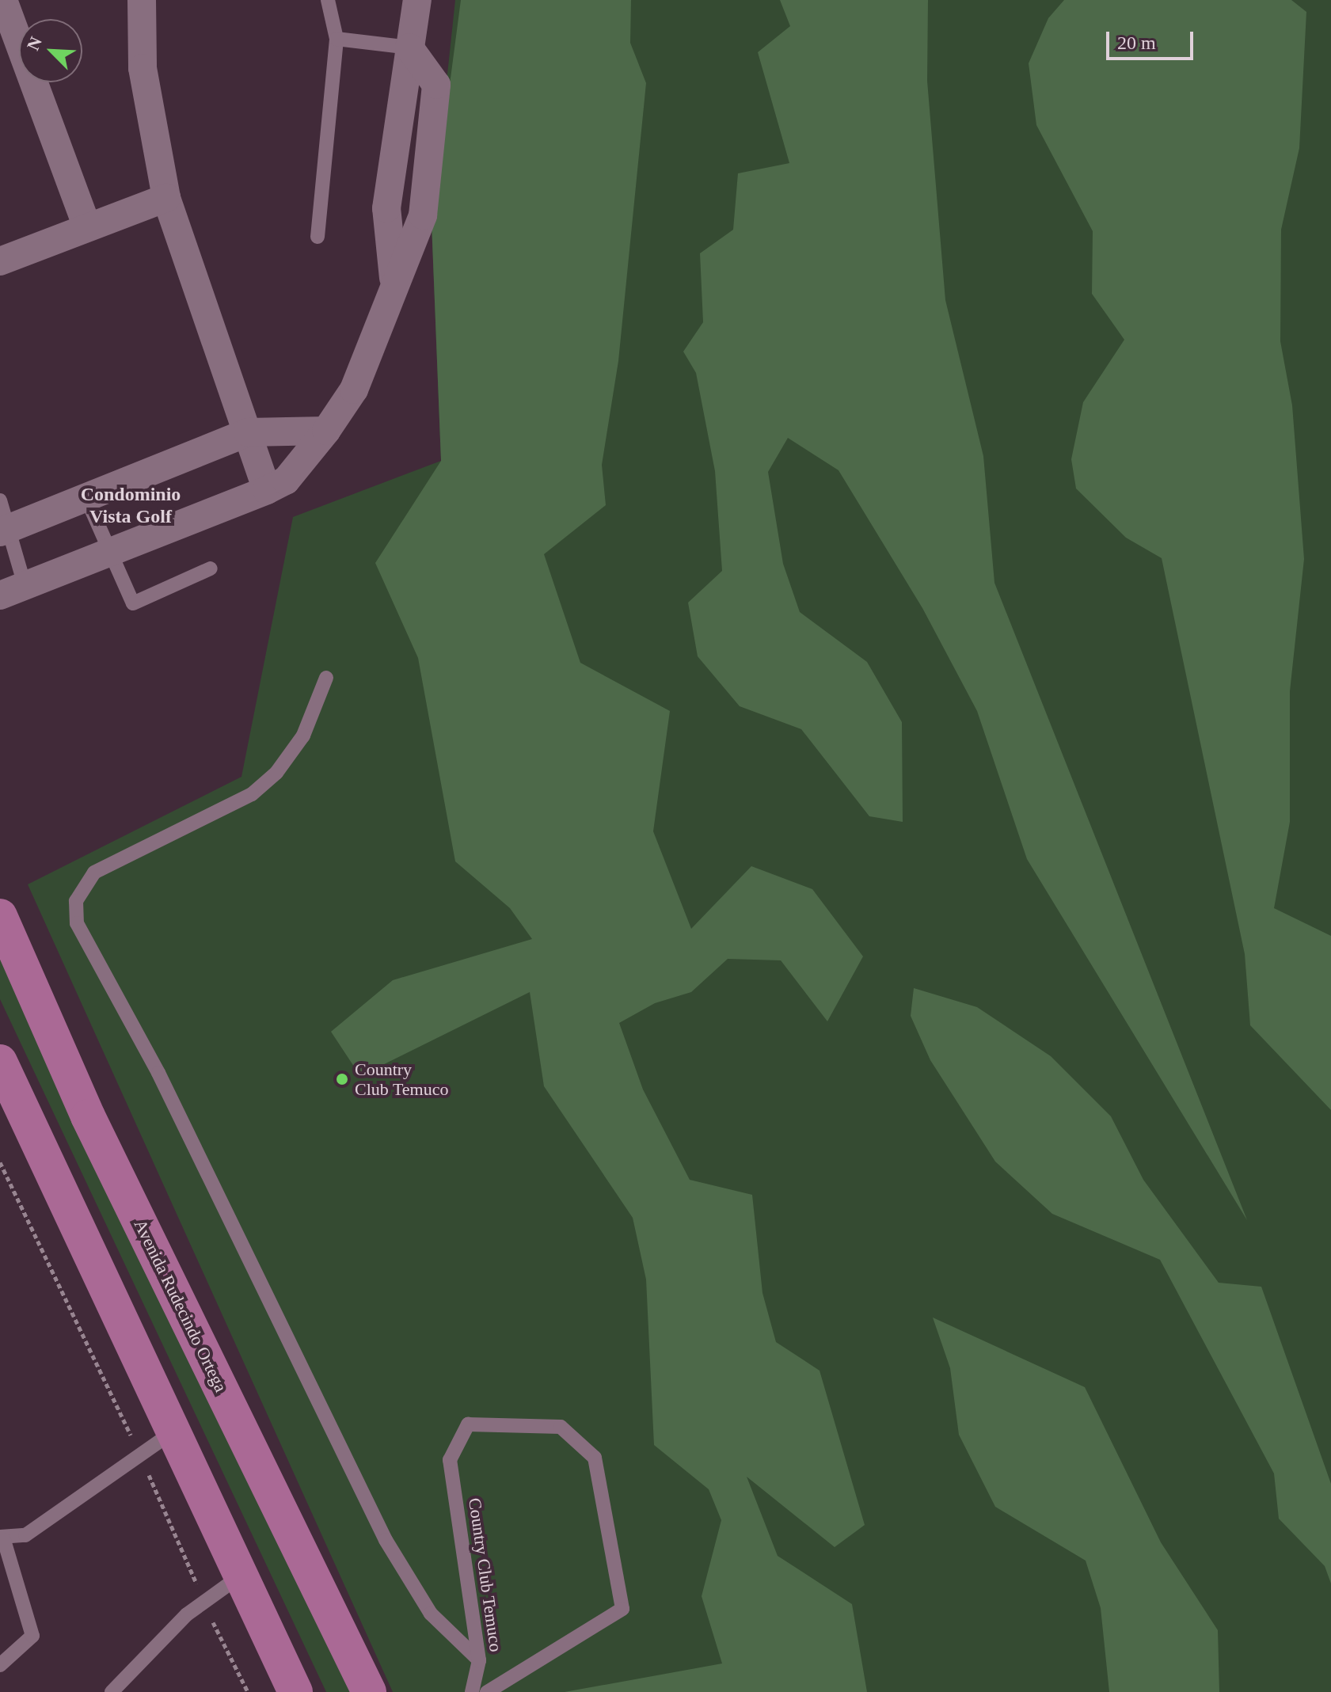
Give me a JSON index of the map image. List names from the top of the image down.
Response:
{
  "streets": {
    "main road": ["Avenida Rudecindo Ortega"],
    "lane": ["Country Club Temuco"]
  },
  "districts": ["Condominio Vista Golf"],
  "places": ["Country Club Temuco"],
  "scale_bar": "20 m",
  "north": "top left"
}
